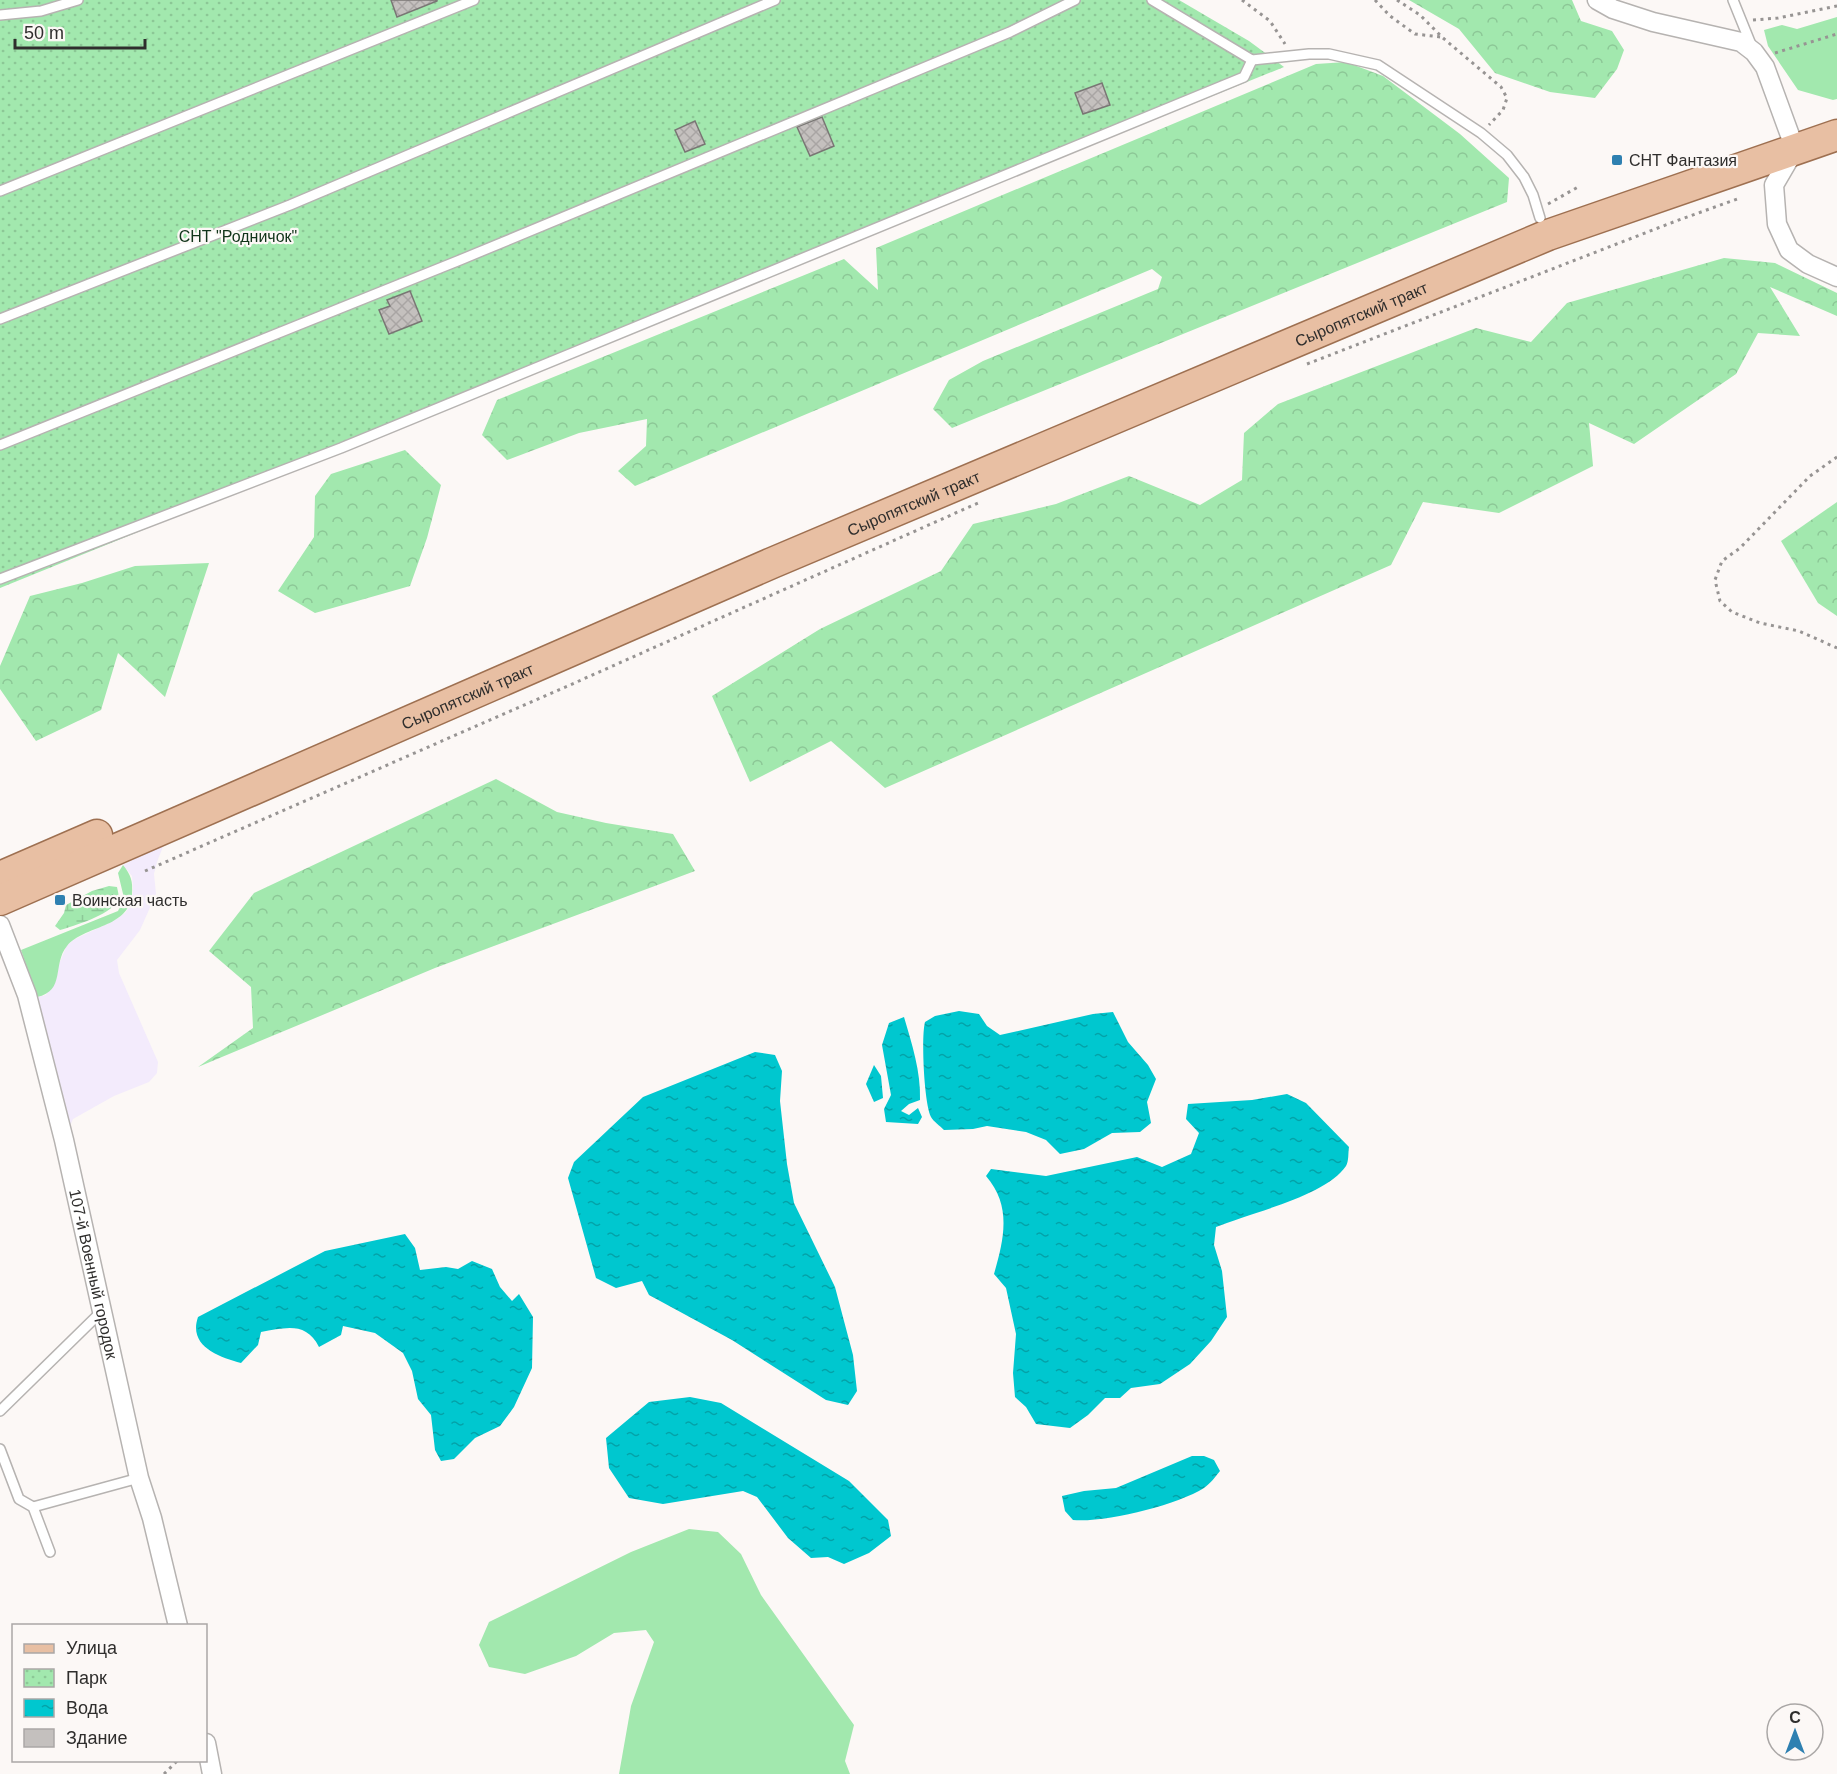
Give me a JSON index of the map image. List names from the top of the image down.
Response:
{
  "streets": {
    "main road": ["Сыропятский тракт"],
    "street": ["107-й Военный городок"]
  },
  "parks": ["СНТ \"Родничок\""],
  "places": {
    "transit": ["СНТ Фантазия", "Воинская часть"]
  },
  "legend": [
    "Улица",
    "Парк",
    "Вода",
    "Здание"
  ],
  "scale_bar": "50 m",
  "north": "top"
}
